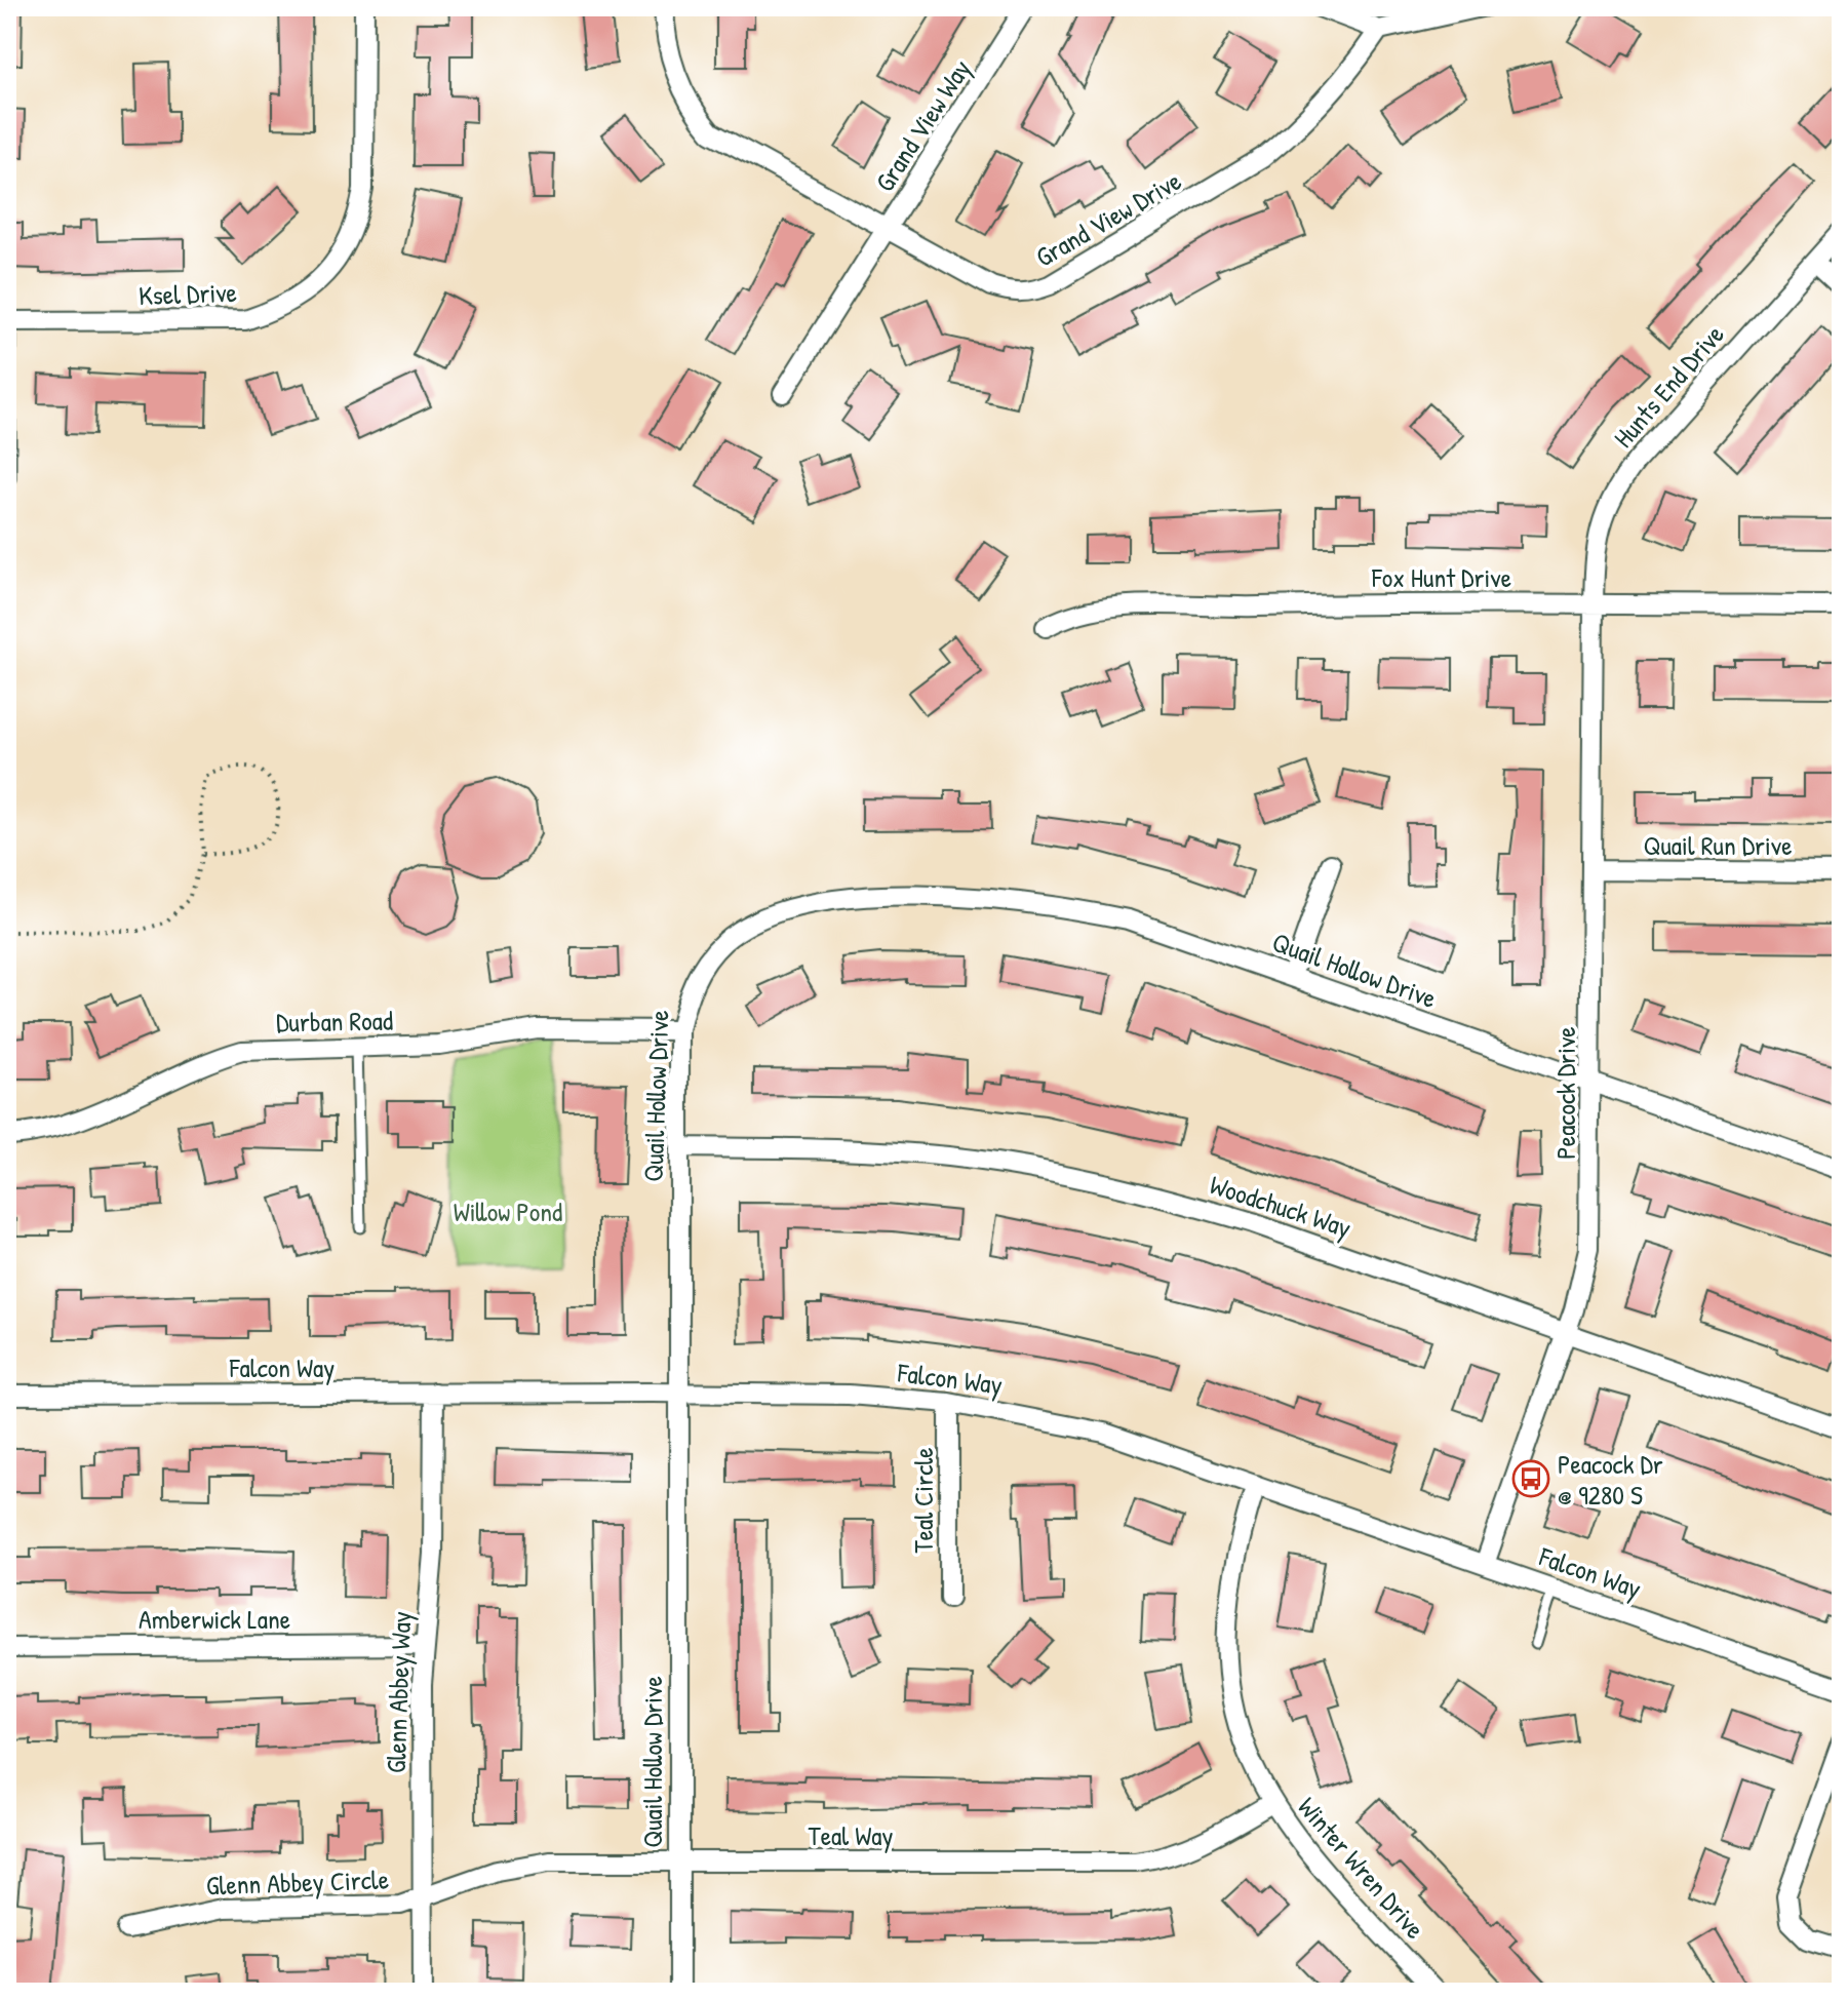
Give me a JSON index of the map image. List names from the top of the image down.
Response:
{
  "streets": {
    "street": [
      "Grand View Way",
      "Grand View Drive",
      "Ksel Drive",
      "Hunts End Drive",
      "Fox Hunt Drive",
      "Quail Run Drive",
      "Quail Hollow Drive",
      "Durban Road",
      "Peacock Drive",
      "Woodchuck Way",
      "Falcon Way",
      "Teal Circle",
      "Amberwick Lane",
      "Glenn Abbey Way",
      "Teal Way",
      "Winter Wren Drive",
      "Glenn Abbey Circle"
    ]
  },
  "crossings": [
    ["Grand View Way", "Grand View Drive"],
    ["Hunts End Drive", "Fox Hunt Drive"],
    ["Hunts End Drive", "Peacock Drive"],
    ["Fox Hunt Drive", "Peacock Drive"],
    ["Quail Run Drive", "Peacock Drive"],
    ["Quail Hollow Drive", "Durban Road"],
    ["Quail Hollow Drive", "Peacock Drive"],
    ["Quail Hollow Drive", "Woodchuck Way"],
    ["Quail Hollow Drive", "Falcon Way"],
    ["Quail Hollow Drive", "Teal Way"],
    ["Peacock Drive", "Woodchuck Way"],
    ["Peacock Drive", "Falcon Way"],
    ["Falcon Way", "Teal Circle"],
    ["Falcon Way", "Glenn Abbey Way"],
    ["Falcon Way", "Winter Wren Drive"],
    ["Amberwick Lane", "Glenn Abbey Way"],
    ["Glenn Abbey Way", "Teal Way"],
    ["Glenn Abbey Way", "Glenn Abbey Circle"],
    ["Teal Way", "Winter Wren Drive"],
    ["Teal Way", "Glenn Abbey Circle"]
  ],
  "parks": ["Willow Pond"],
  "places": {
    "bus stop": ["Peacock Dr @ 9280 S"]
  }
}
